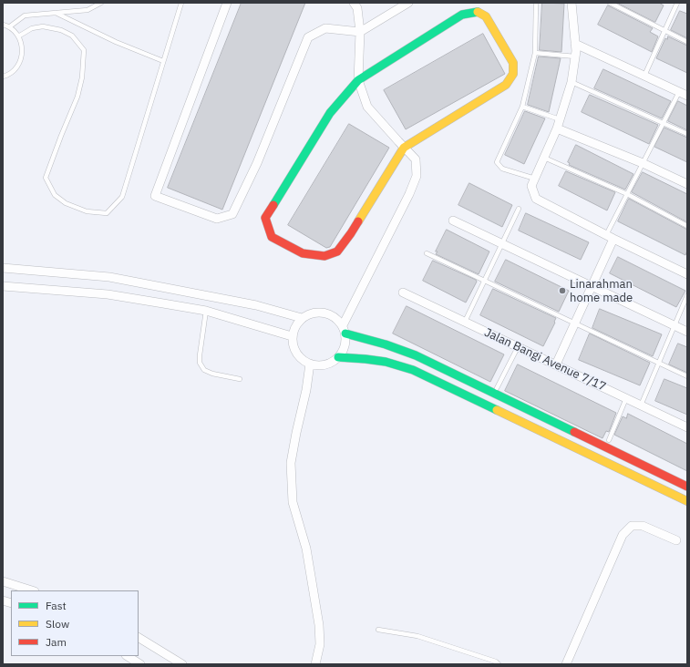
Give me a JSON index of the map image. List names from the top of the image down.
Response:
{
  "streets": {
    "street": ["Jalan Bangi Avenue 7/17"]
  },
  "places": ["Linarahman home made"],
  "legend": ["Fast", "Slow", "Jam"]
}
